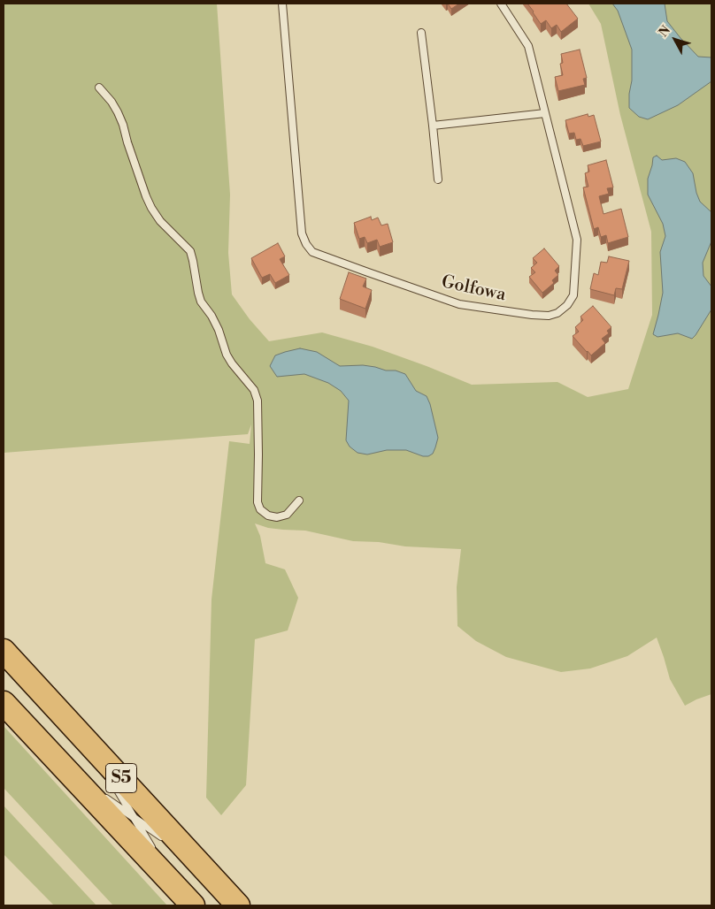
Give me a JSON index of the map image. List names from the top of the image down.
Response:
{
  "streets": {
    "highway": ["S5"],
    "lane": ["Golfowa"]
  },
  "north": "top left"
}
